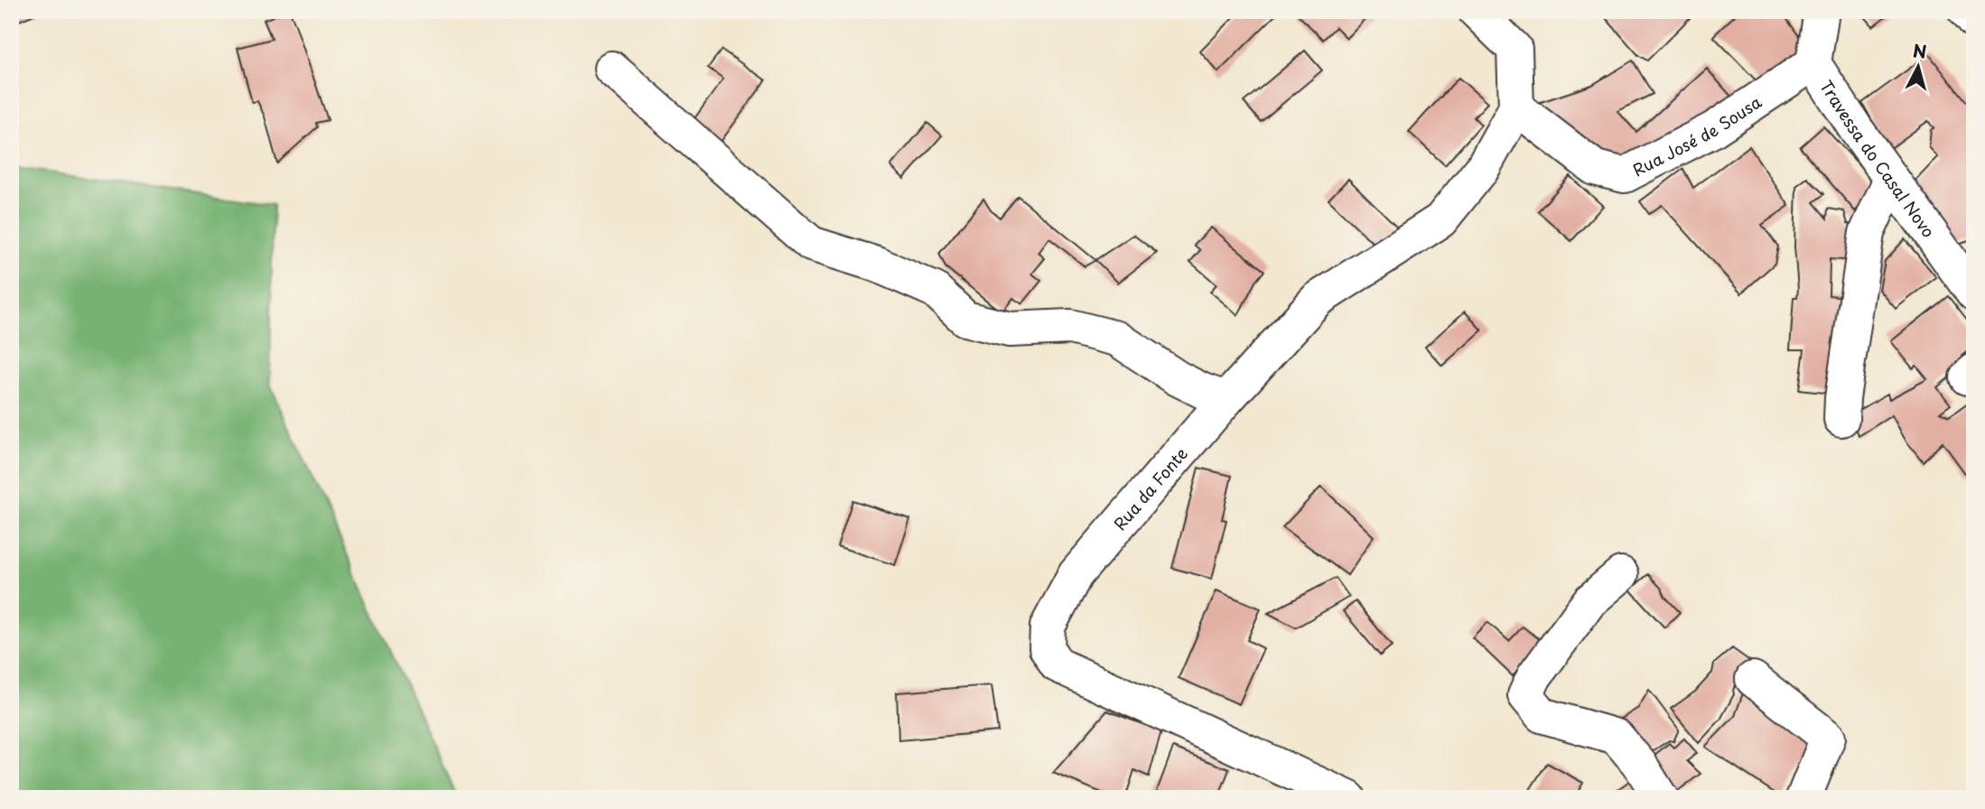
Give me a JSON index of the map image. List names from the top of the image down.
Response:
{
  "streets": {
    "street": ["Rua José de Sousa", "Travessa do Casal Novo", "Rua da Fonte"]
  },
  "crossings": [
    ["Rua José de Sousa", "Travessa do Casal Novo"],
    ["Rua José de Sousa", "Rua da Fonte"]
  ],
  "north": "top"
}
